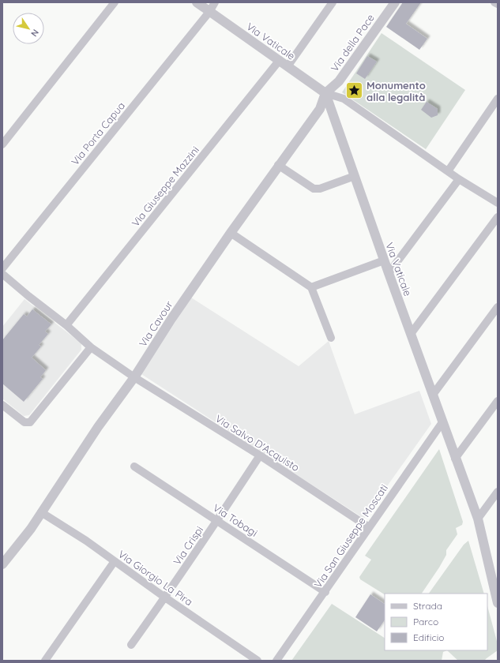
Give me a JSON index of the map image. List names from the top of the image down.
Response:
{
  "streets": {
    "street": [
      "Via Vaticale",
      "Via della Pace",
      "Via Porta Capua",
      "Via Giuseppe Mazzini",
      "Via Cavour",
      "Via Salvo D'Acquisto",
      "Via Tobagi",
      "Via San Giuseppe Moscati",
      "Via Crispi",
      "Via Giorgio La Pira"
    ]
  },
  "crossings": [
    ["Via Vaticale", "Via della Pace"],
    ["Via Vaticale", "Via Porta Capua"],
    ["Via Vaticale", "Via Giuseppe Mazzini"],
    ["Via Vaticale", "Via Cavour"],
    ["Via Vaticale", "Via San Giuseppe Moscati"],
    ["Via della Pace", "Via Cavour"],
    ["Via Giuseppe Mazzini", "Via Salvo D'Acquisto"],
    ["Via Cavour", "Via Salvo D'Acquisto"],
    ["Via Cavour", "Via Giorgio La Pira"],
    ["Via Salvo D'Acquisto", "Via San Giuseppe Moscati"],
    ["Via Salvo D'Acquisto", "Via Crispi"],
    ["Via Tobagi", "Via San Giuseppe Moscati"],
    ["Via Tobagi", "Via Crispi"],
    ["Via Crispi", "Via Giorgio La Pira"]
  ],
  "places": {
    "place": ["Monumento alla legalità"]
  },
  "legend": ["Strada", "Parco", "Edificio"],
  "north": "bottom right"
}
